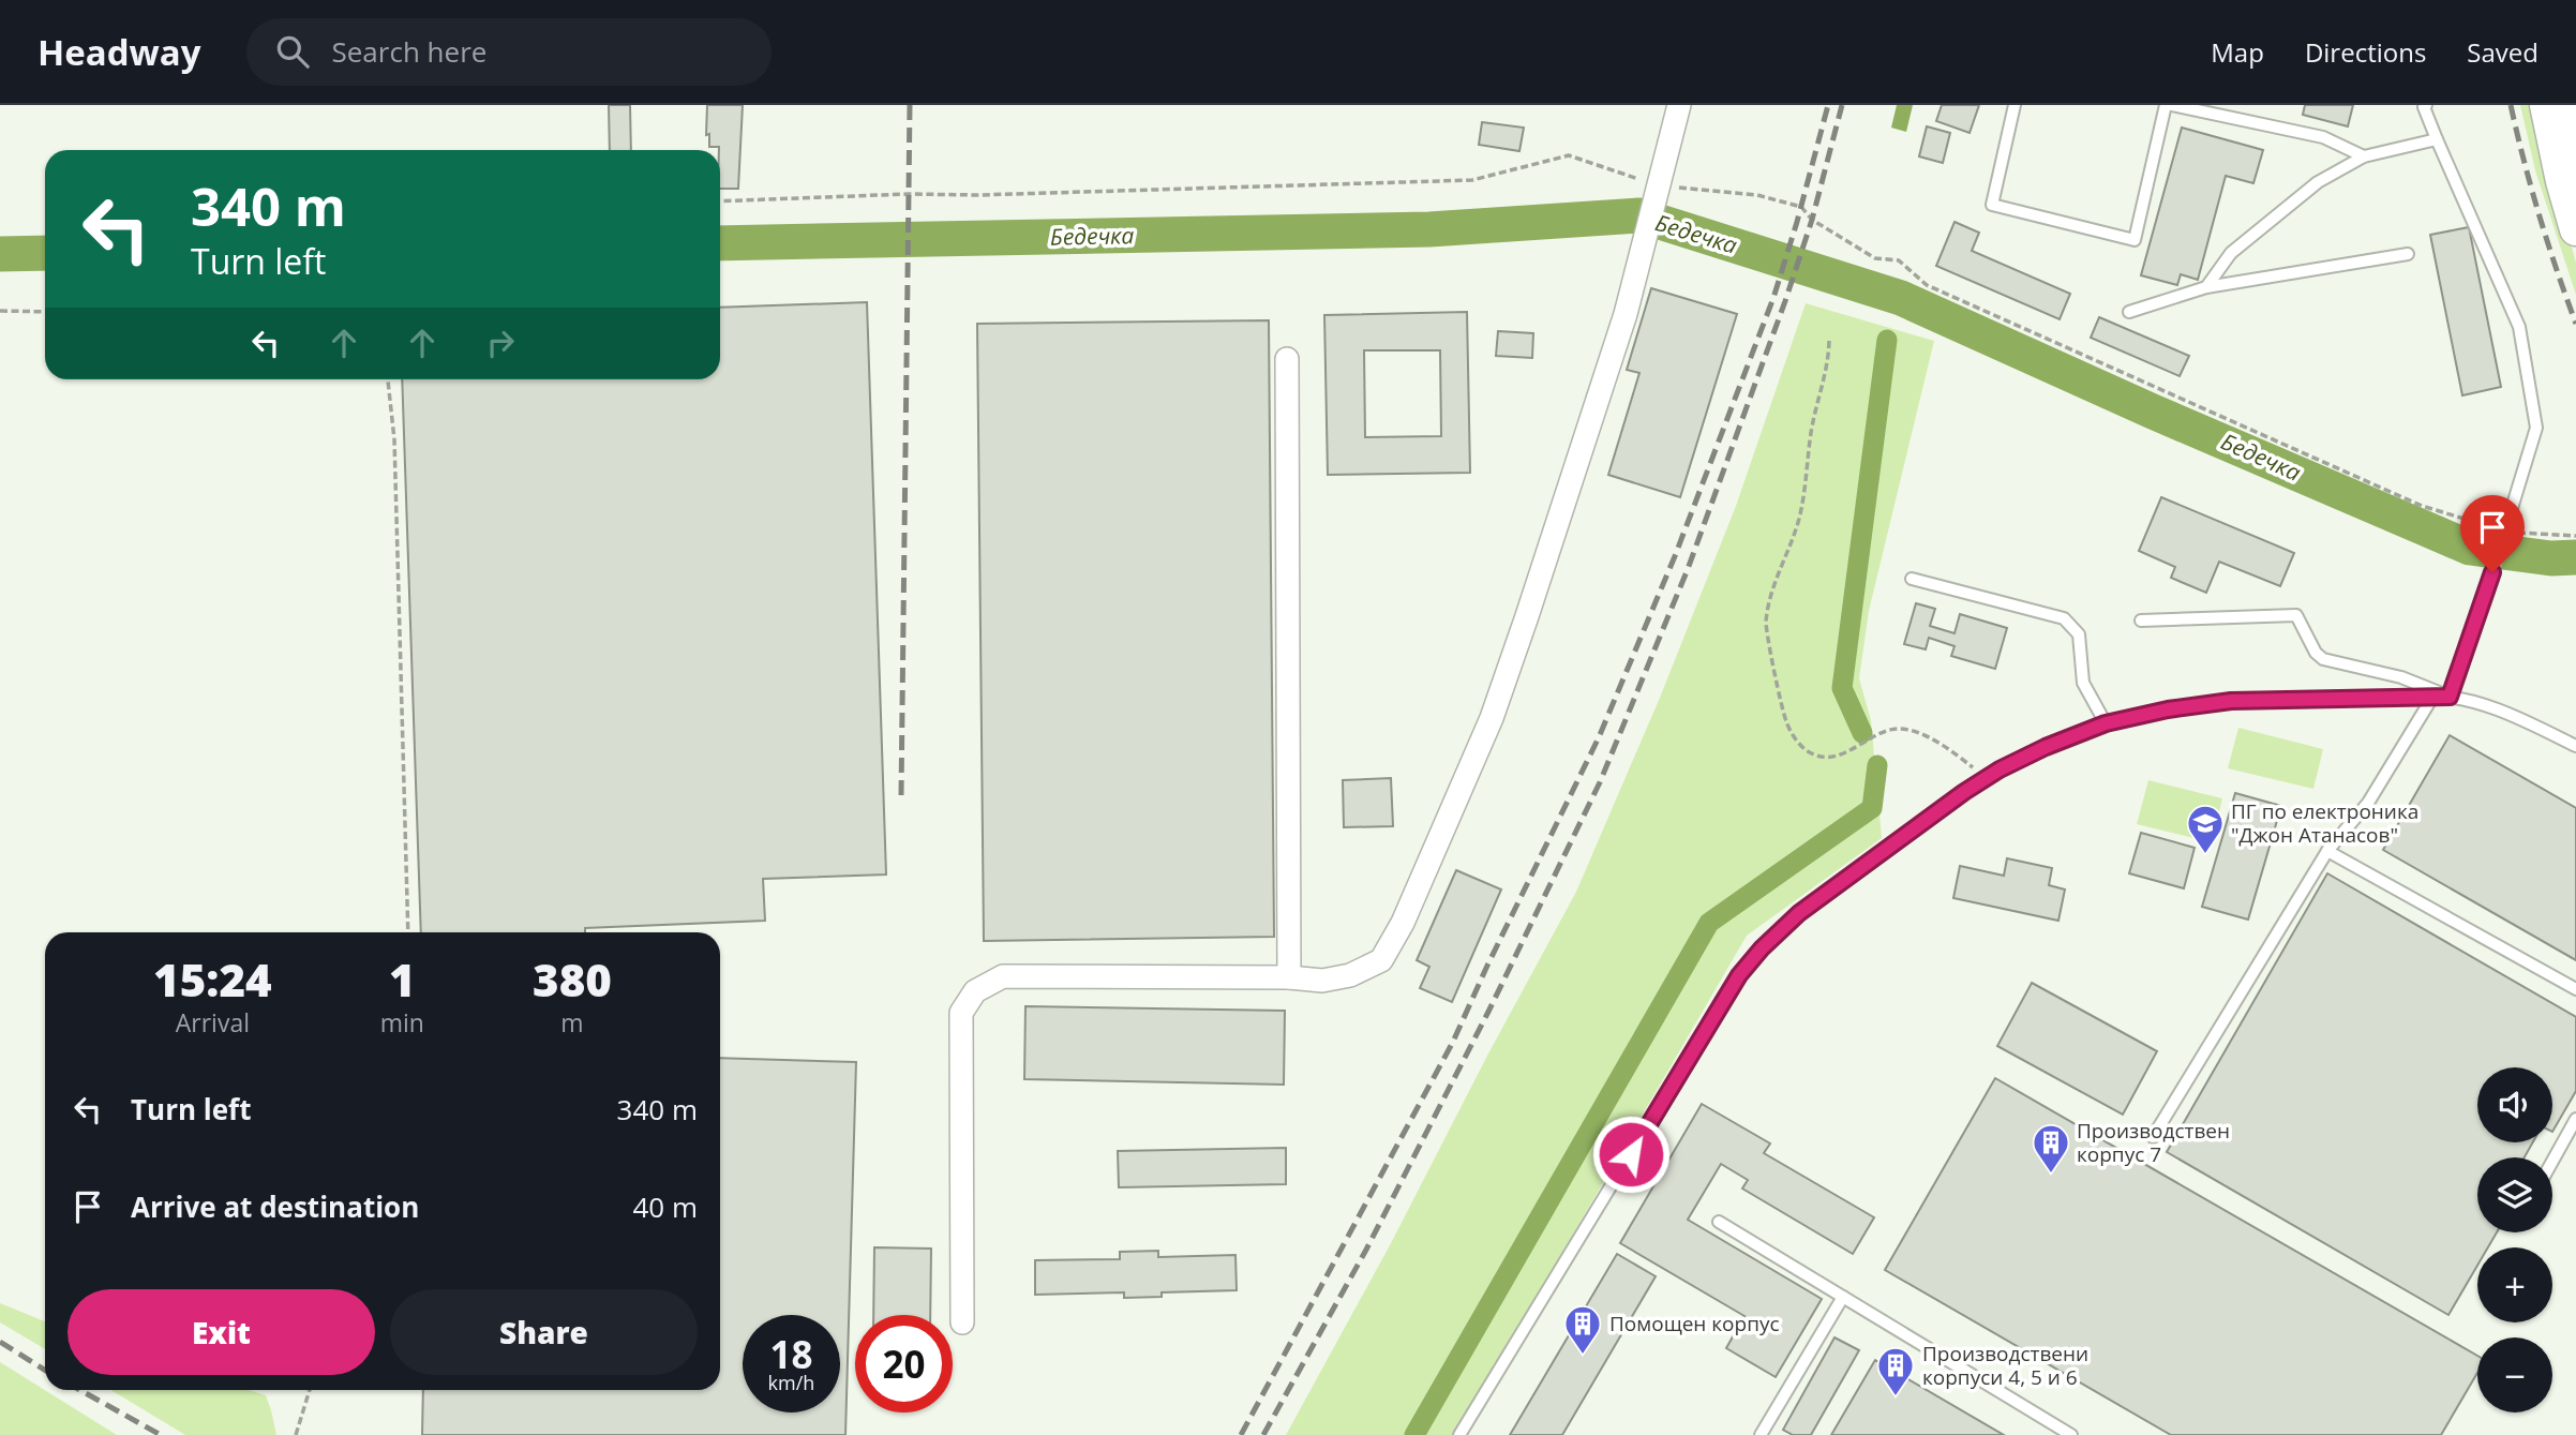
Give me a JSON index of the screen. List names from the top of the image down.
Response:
{
  "water": ["Бедечка"],
  "places": {
    "school or university": ["ПГ по електроника \"Джон Атанасов\""],
    "building": ["Производствeн корпус 7", "Помощен корпус", "Производствени корпуси 4, 5 и 6"]
  },
  "page": {
    "header": "Headway",
    "search": "Search here",
    "nav": ["Map", "Directions", "Saved"],
    "turn": ["340 m", "Turn left"],
    "eta": [
      "15:24",
      "Arrival",
      "1",
      "min",
      "380",
      "m"
    ],
    "list": [
      {
        "name": "Turn left",
        "value": "340 m"
      },
      {
        "name": "Arrive at destination",
        "value": "40 m"
      }
    ],
    "map_buttons": ["+", "−"],
    "buttons": ["Exit", "Share"],
    "speed": "18 km/h",
    "limit": "20"
  }
}
